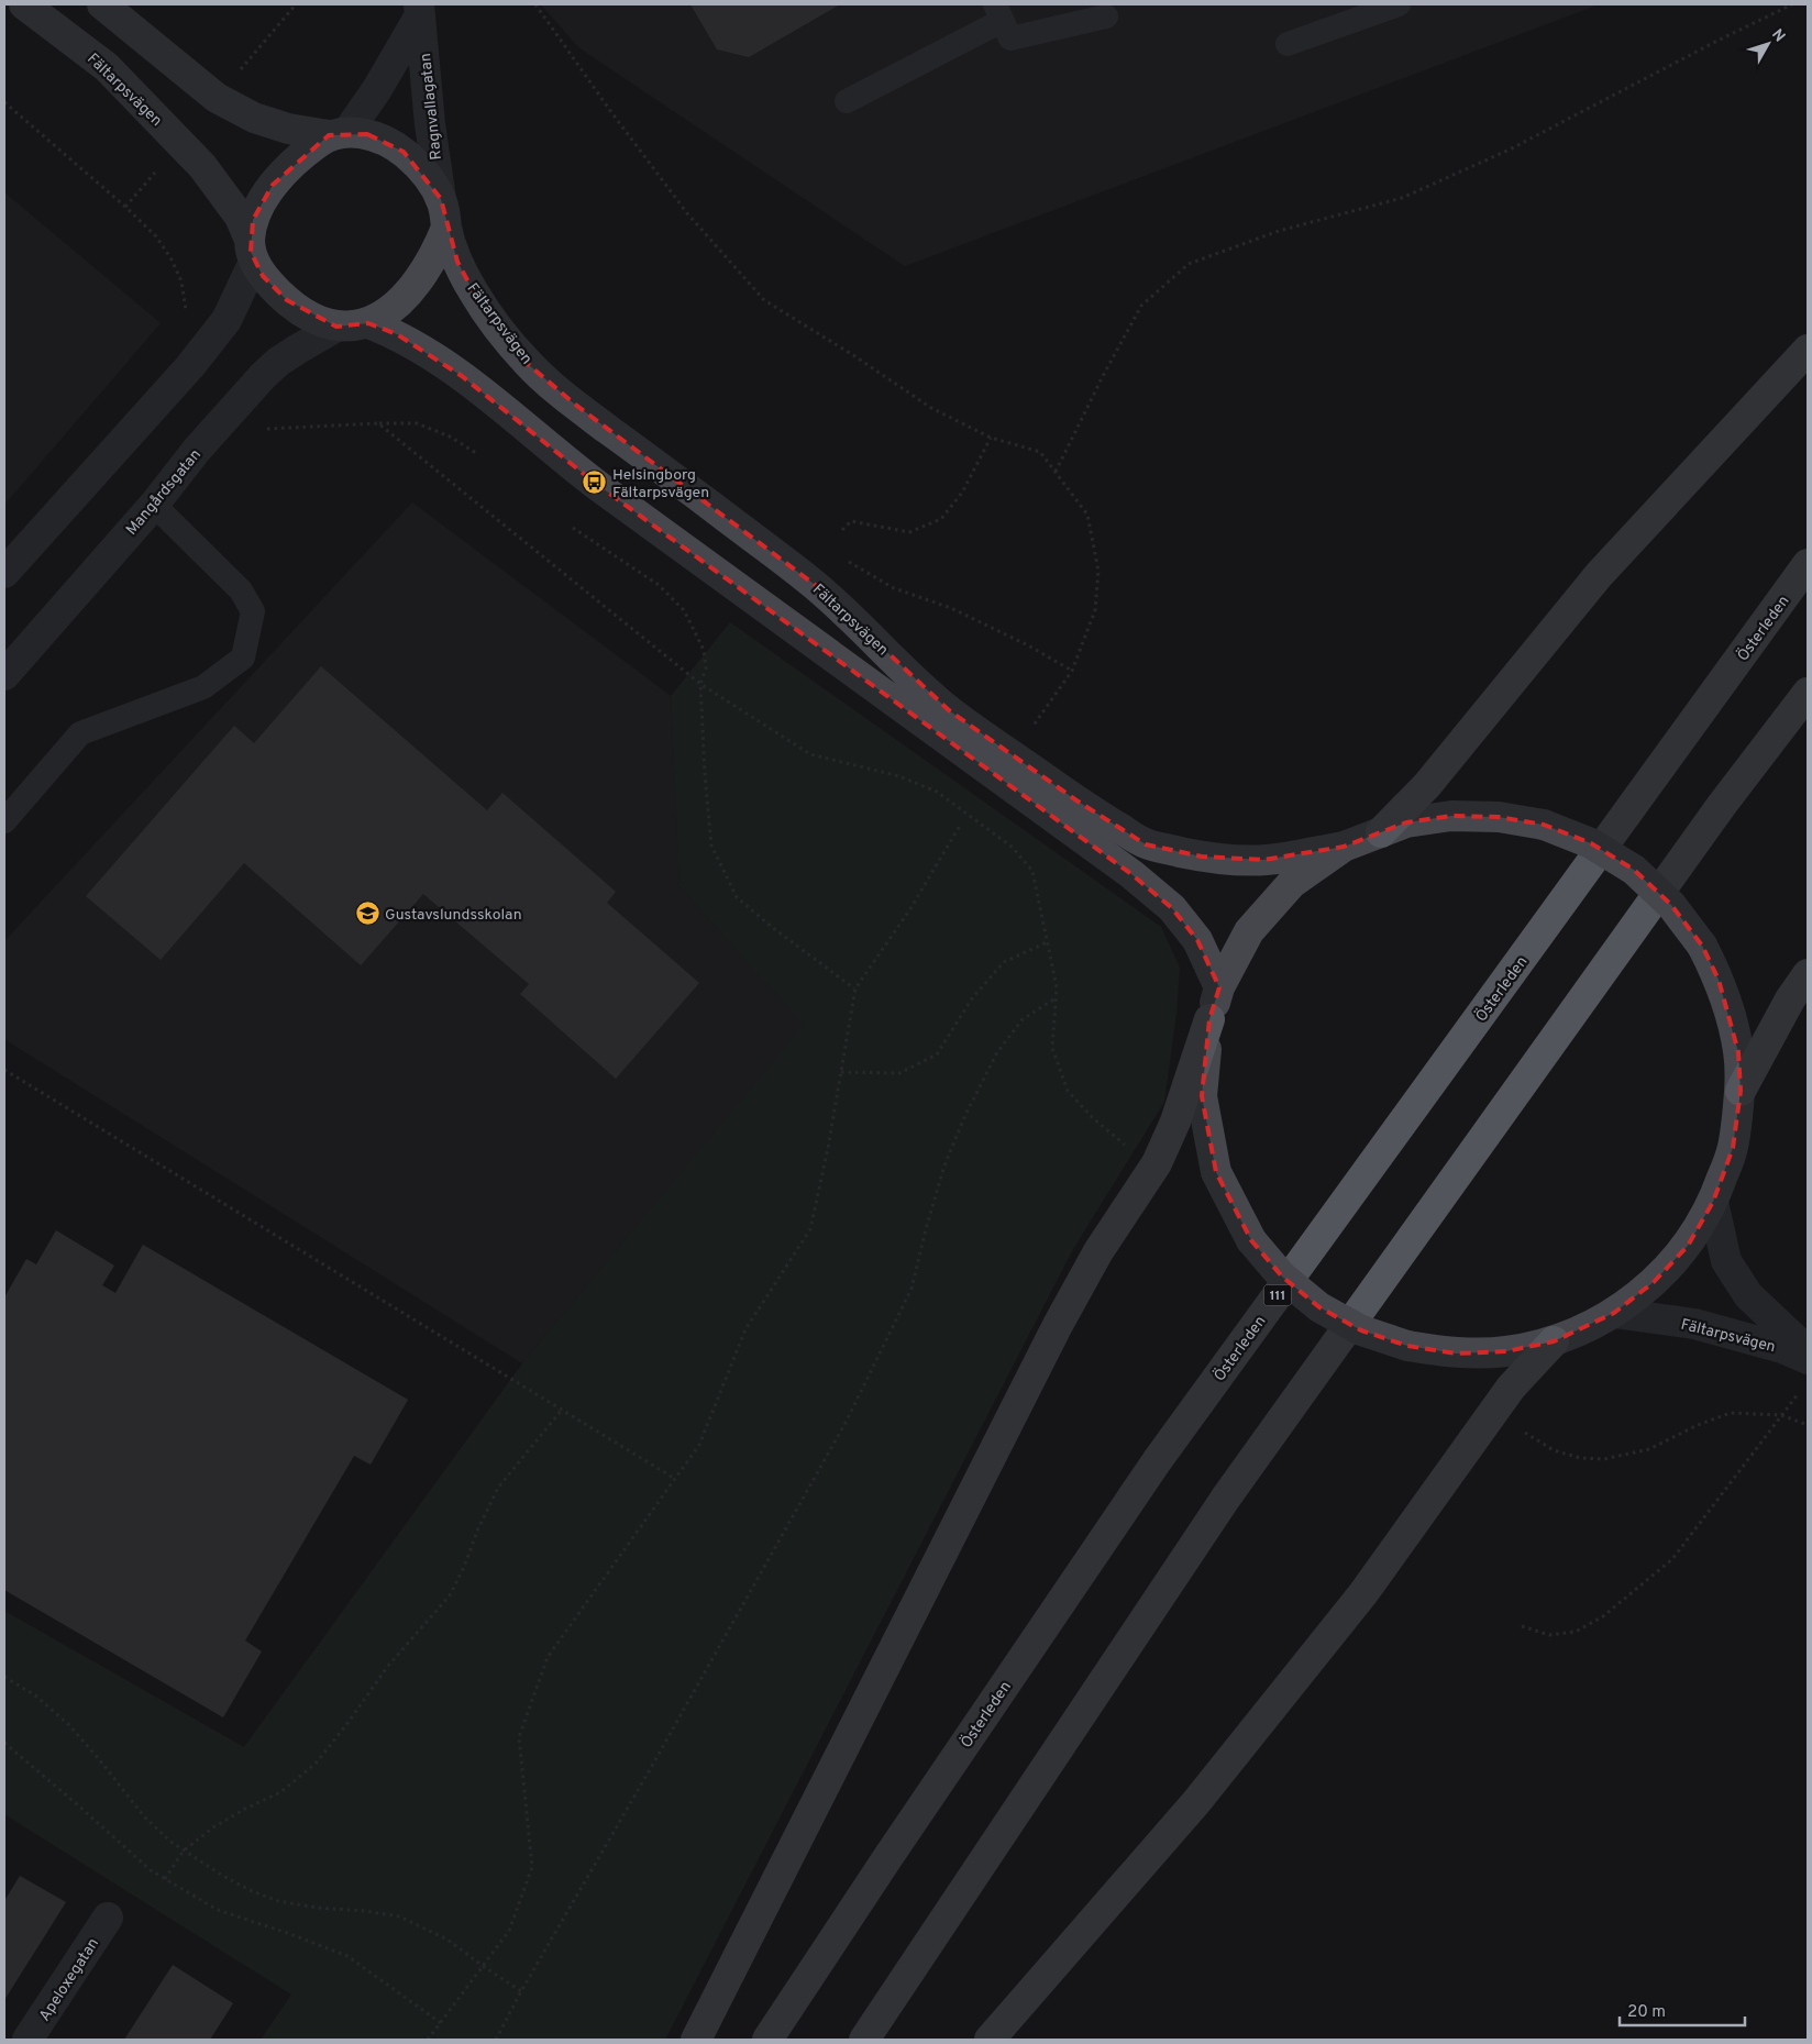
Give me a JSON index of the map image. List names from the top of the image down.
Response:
{
  "streets": {
    "main road": ["Fältarpsvägen", "Österleden", "111"],
    "street": ["Ragnvallagatan", "Mangårdsgatan", "Apeloxegatan"]
  },
  "crossings": [
    ["Fältarpsvägen", "Ragnvallagatan"],
    ["Fältarpsvägen", "Mangårdsgatan"],
    ["Ragnvallagatan", "Mangårdsgatan"]
  ],
  "places": {
    "bus stop": ["Helsingborg Fältarpsvägen"],
    "school or university": ["Gustavslundsskolan"]
  },
  "scale_bar": "20 m",
  "north": "top right"
}
